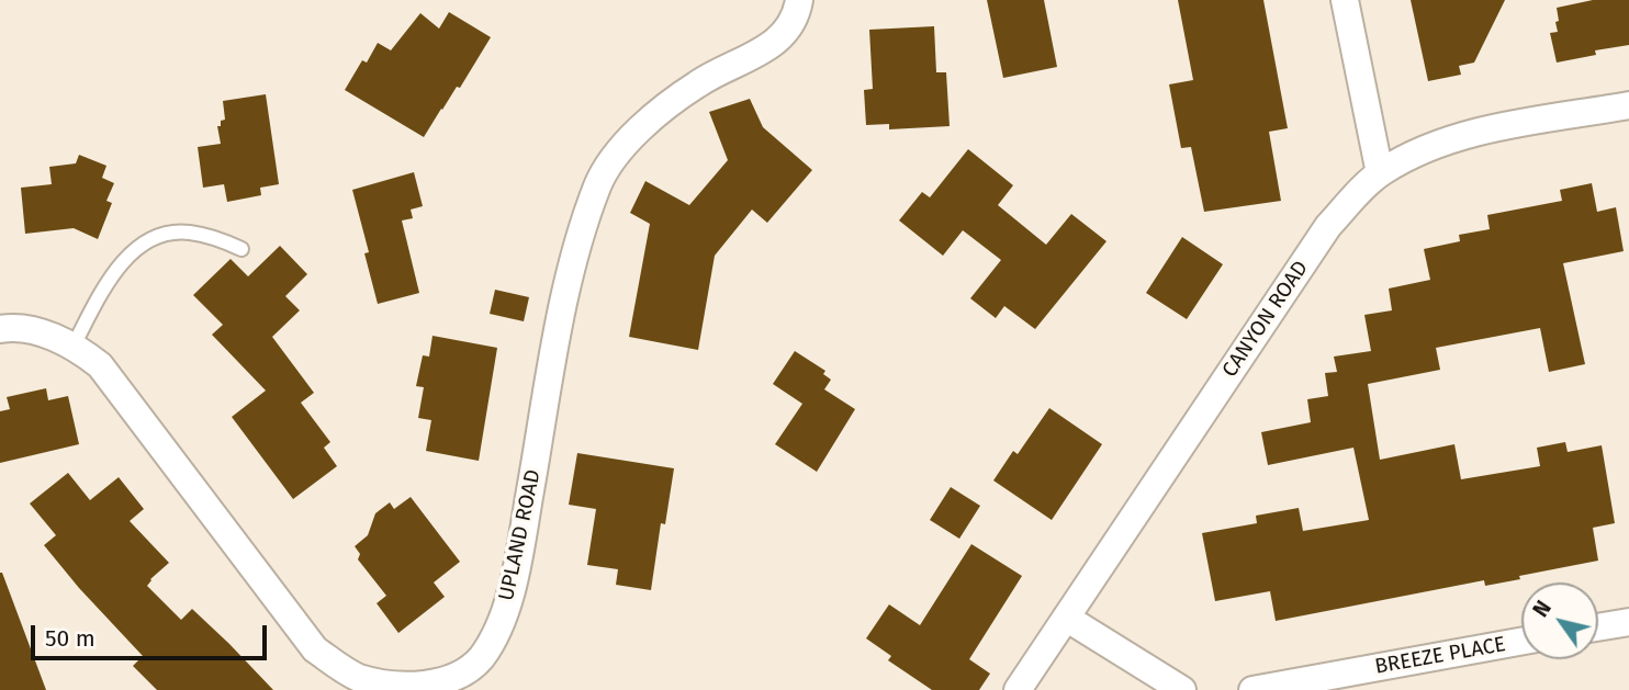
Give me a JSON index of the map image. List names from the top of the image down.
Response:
{
  "streets": {
    "street": ["CANYON ROAD", "UPLAND ROAD", "BREEZE PLACE"]
  },
  "scale_bar": "50 m",
  "north": "top left"
}
